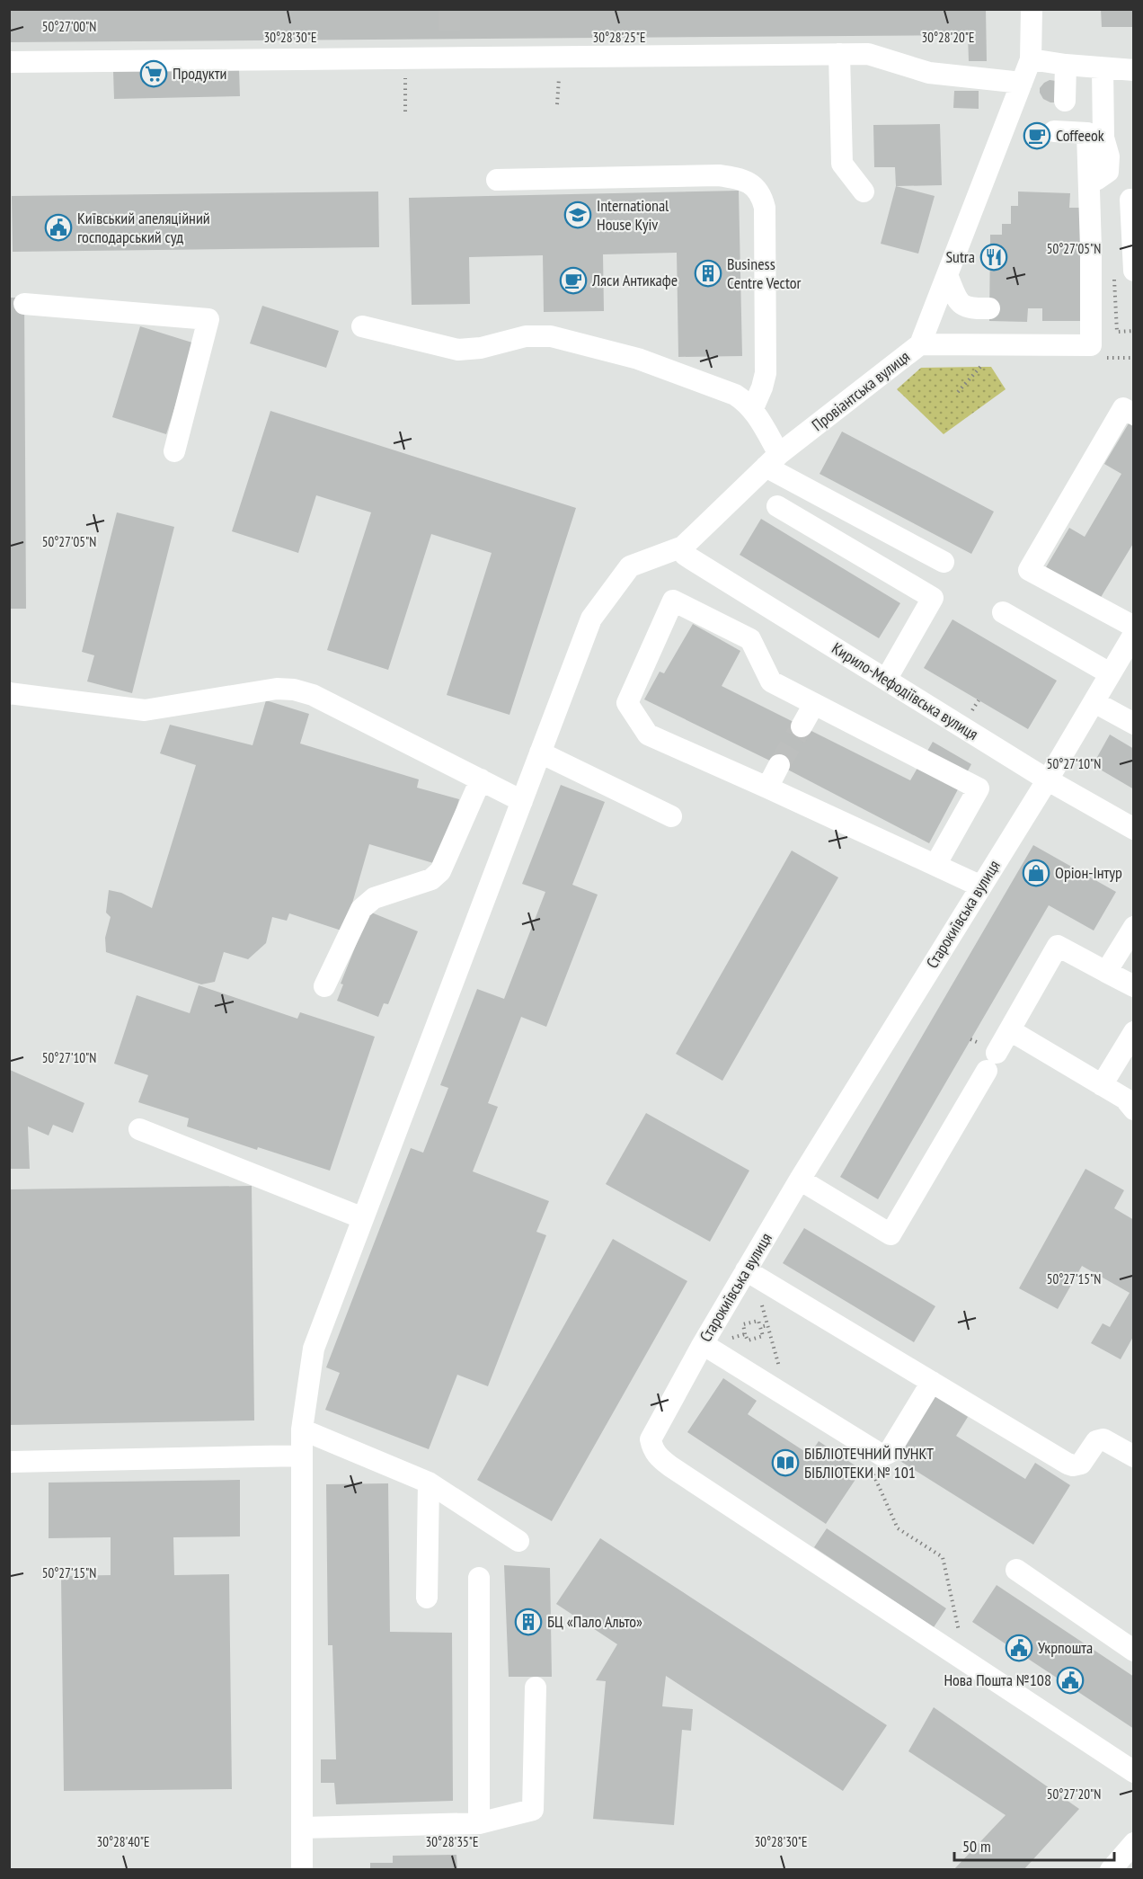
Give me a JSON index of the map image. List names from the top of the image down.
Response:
{
  "streets": {
    "street": ["Провіантська вулиця", "Кирило-Мефодіївська вулиця", "Старокиївська вулиця"]
  },
  "crossings": [
    ["Провіантська вулиця", "Кирило-Мефодіївська вулиця"],
    ["Кирило-Мефодіївська вулиця", "Старокиївська вулиця"]
  ],
  "places": {
    "supermarket": ["Продукти"],
    "cafe": ["Coffeeok", "Ляси Антикафе"],
    "school or university": ["International House Kyiv"],
    "public building": ["Київський апеляційний господарський суд", "Укрпошта", "Нова Пошта №108"],
    "restaurant": ["Sutra"],
    "building": ["Business Centre Vector", "БЦ «Пало Альто»"],
    "shop": ["Оріон-Інтур"],
    "library": ["БІБЛІОТЕЧНИЙ ПУНКТ БІБЛІОТЕКИ № 101"]
  },
  "scale_bar": "50 m",
  "coordinates": [
    "50°27'00\"N",
    "30°28'30\"E",
    "30°28'25\"E",
    "30°28'20\"E",
    "50°27'05\"N",
    "50°27'10\"N",
    "50°27'15\"N",
    "50°27'20\"N",
    "30°28'40\"E",
    "30°28'35\"E"
  ]
}
